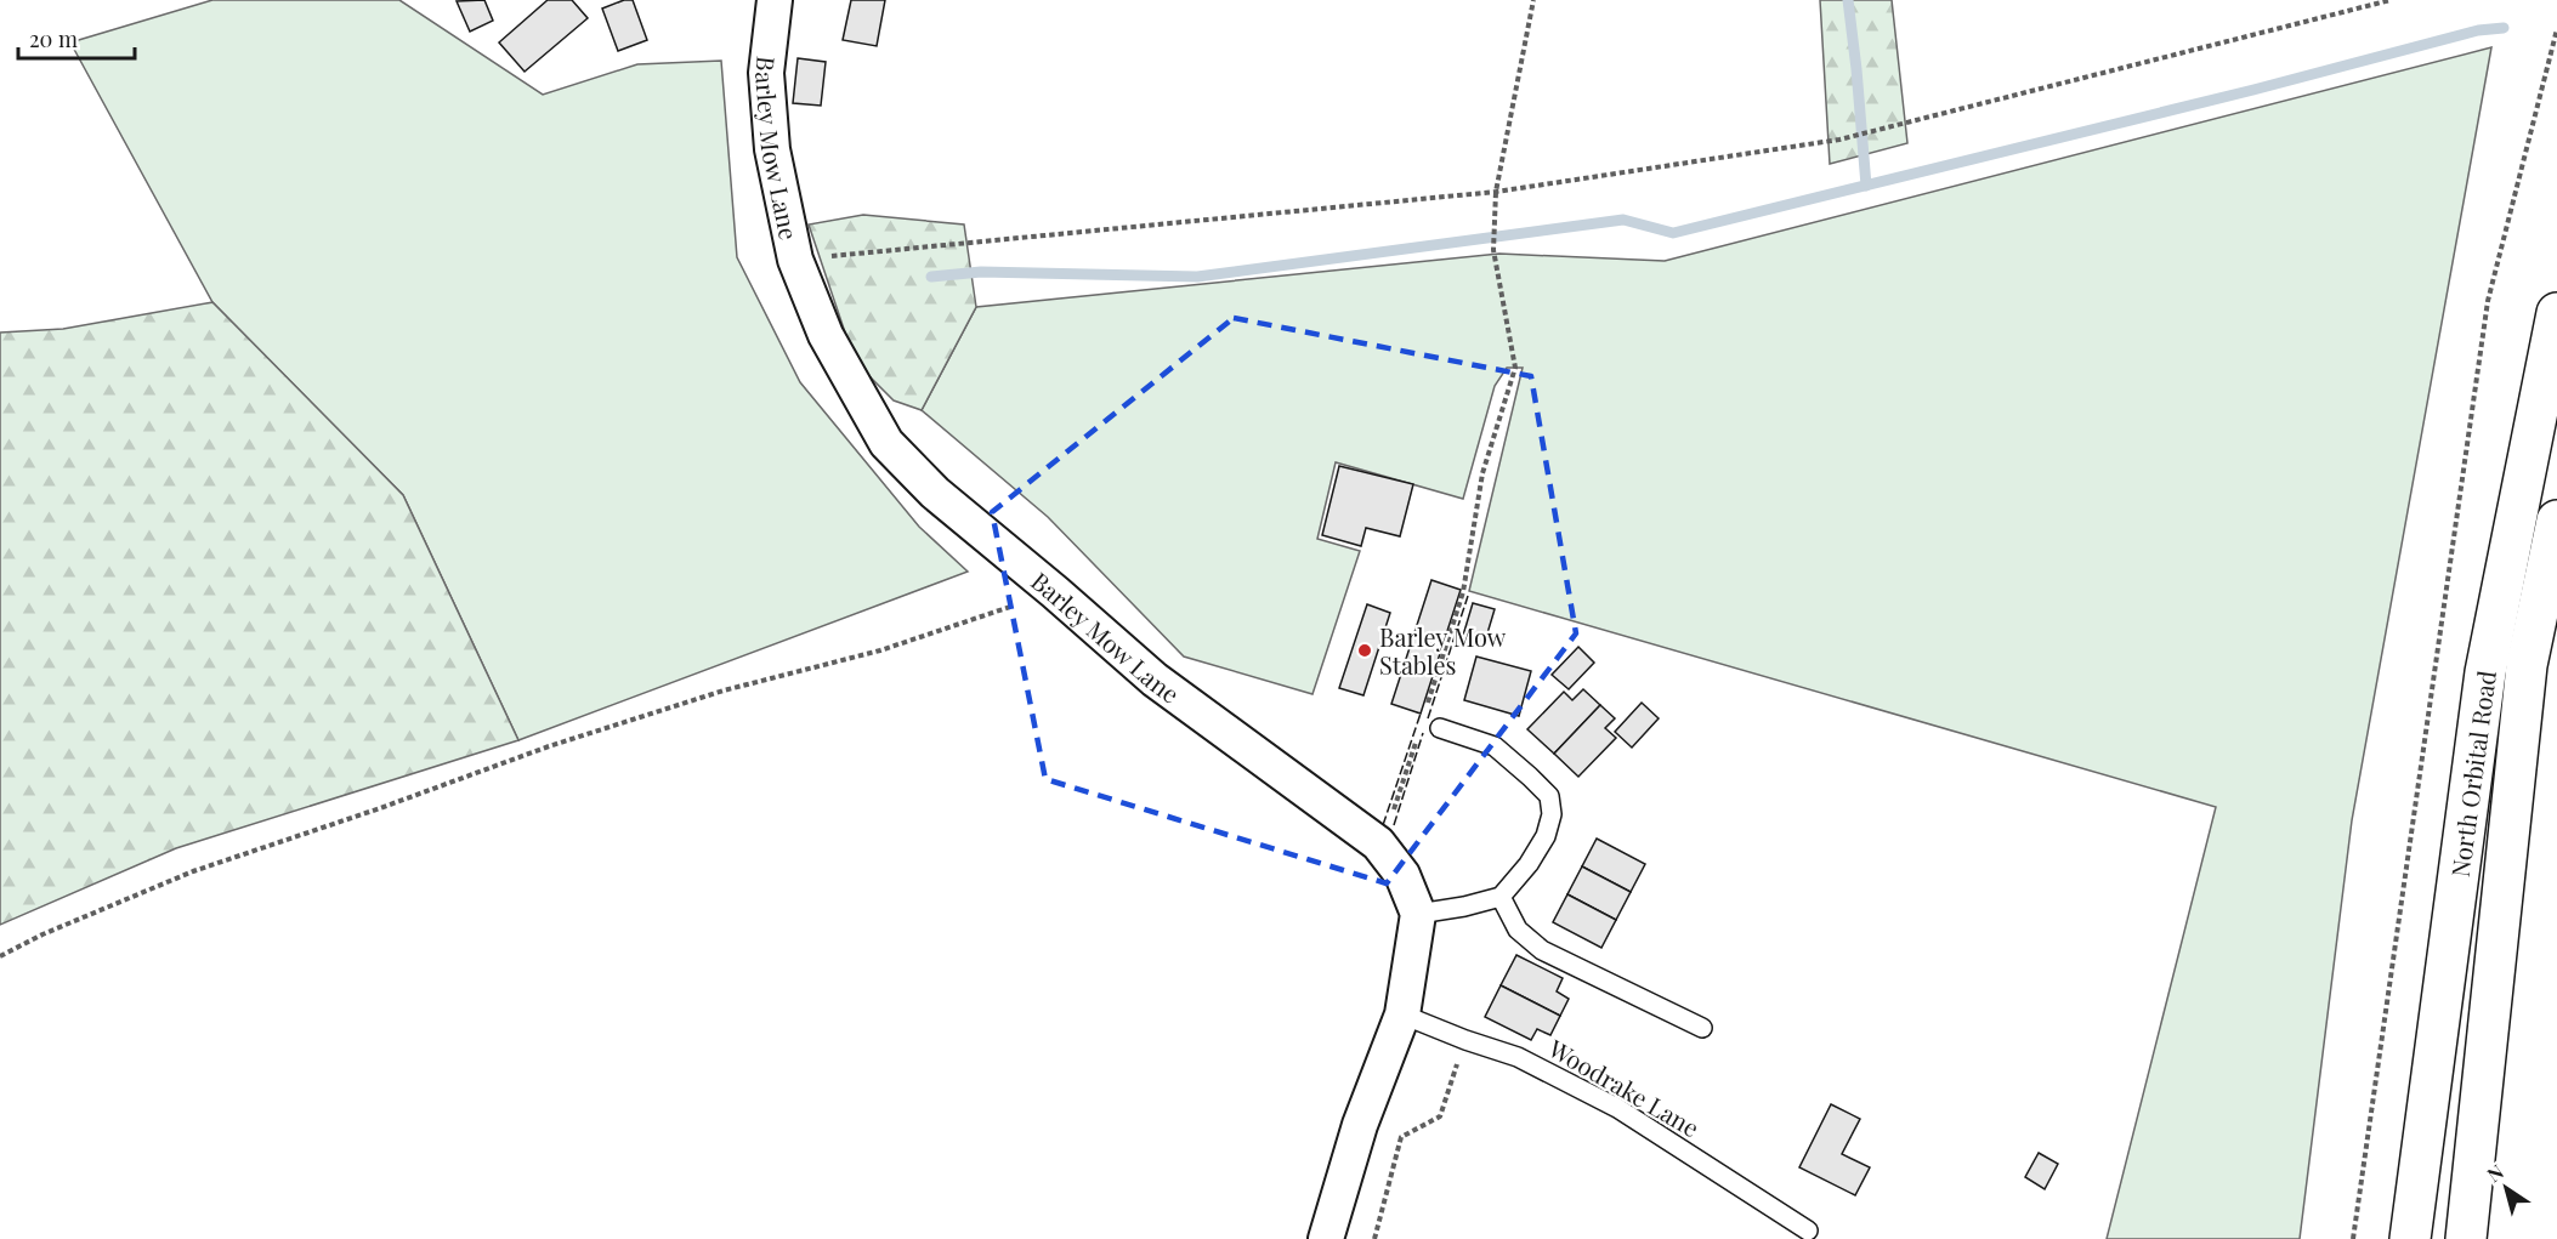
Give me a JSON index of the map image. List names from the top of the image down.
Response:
{
  "streets": {
    "highway": ["North Orbital Road"],
    "street": ["Barley Mow Lane"],
    "lane": ["Woodrake Lane"]
  },
  "places": ["Barley Mow Stables"],
  "scale_bar": "20 m",
  "north": "top left"
}
